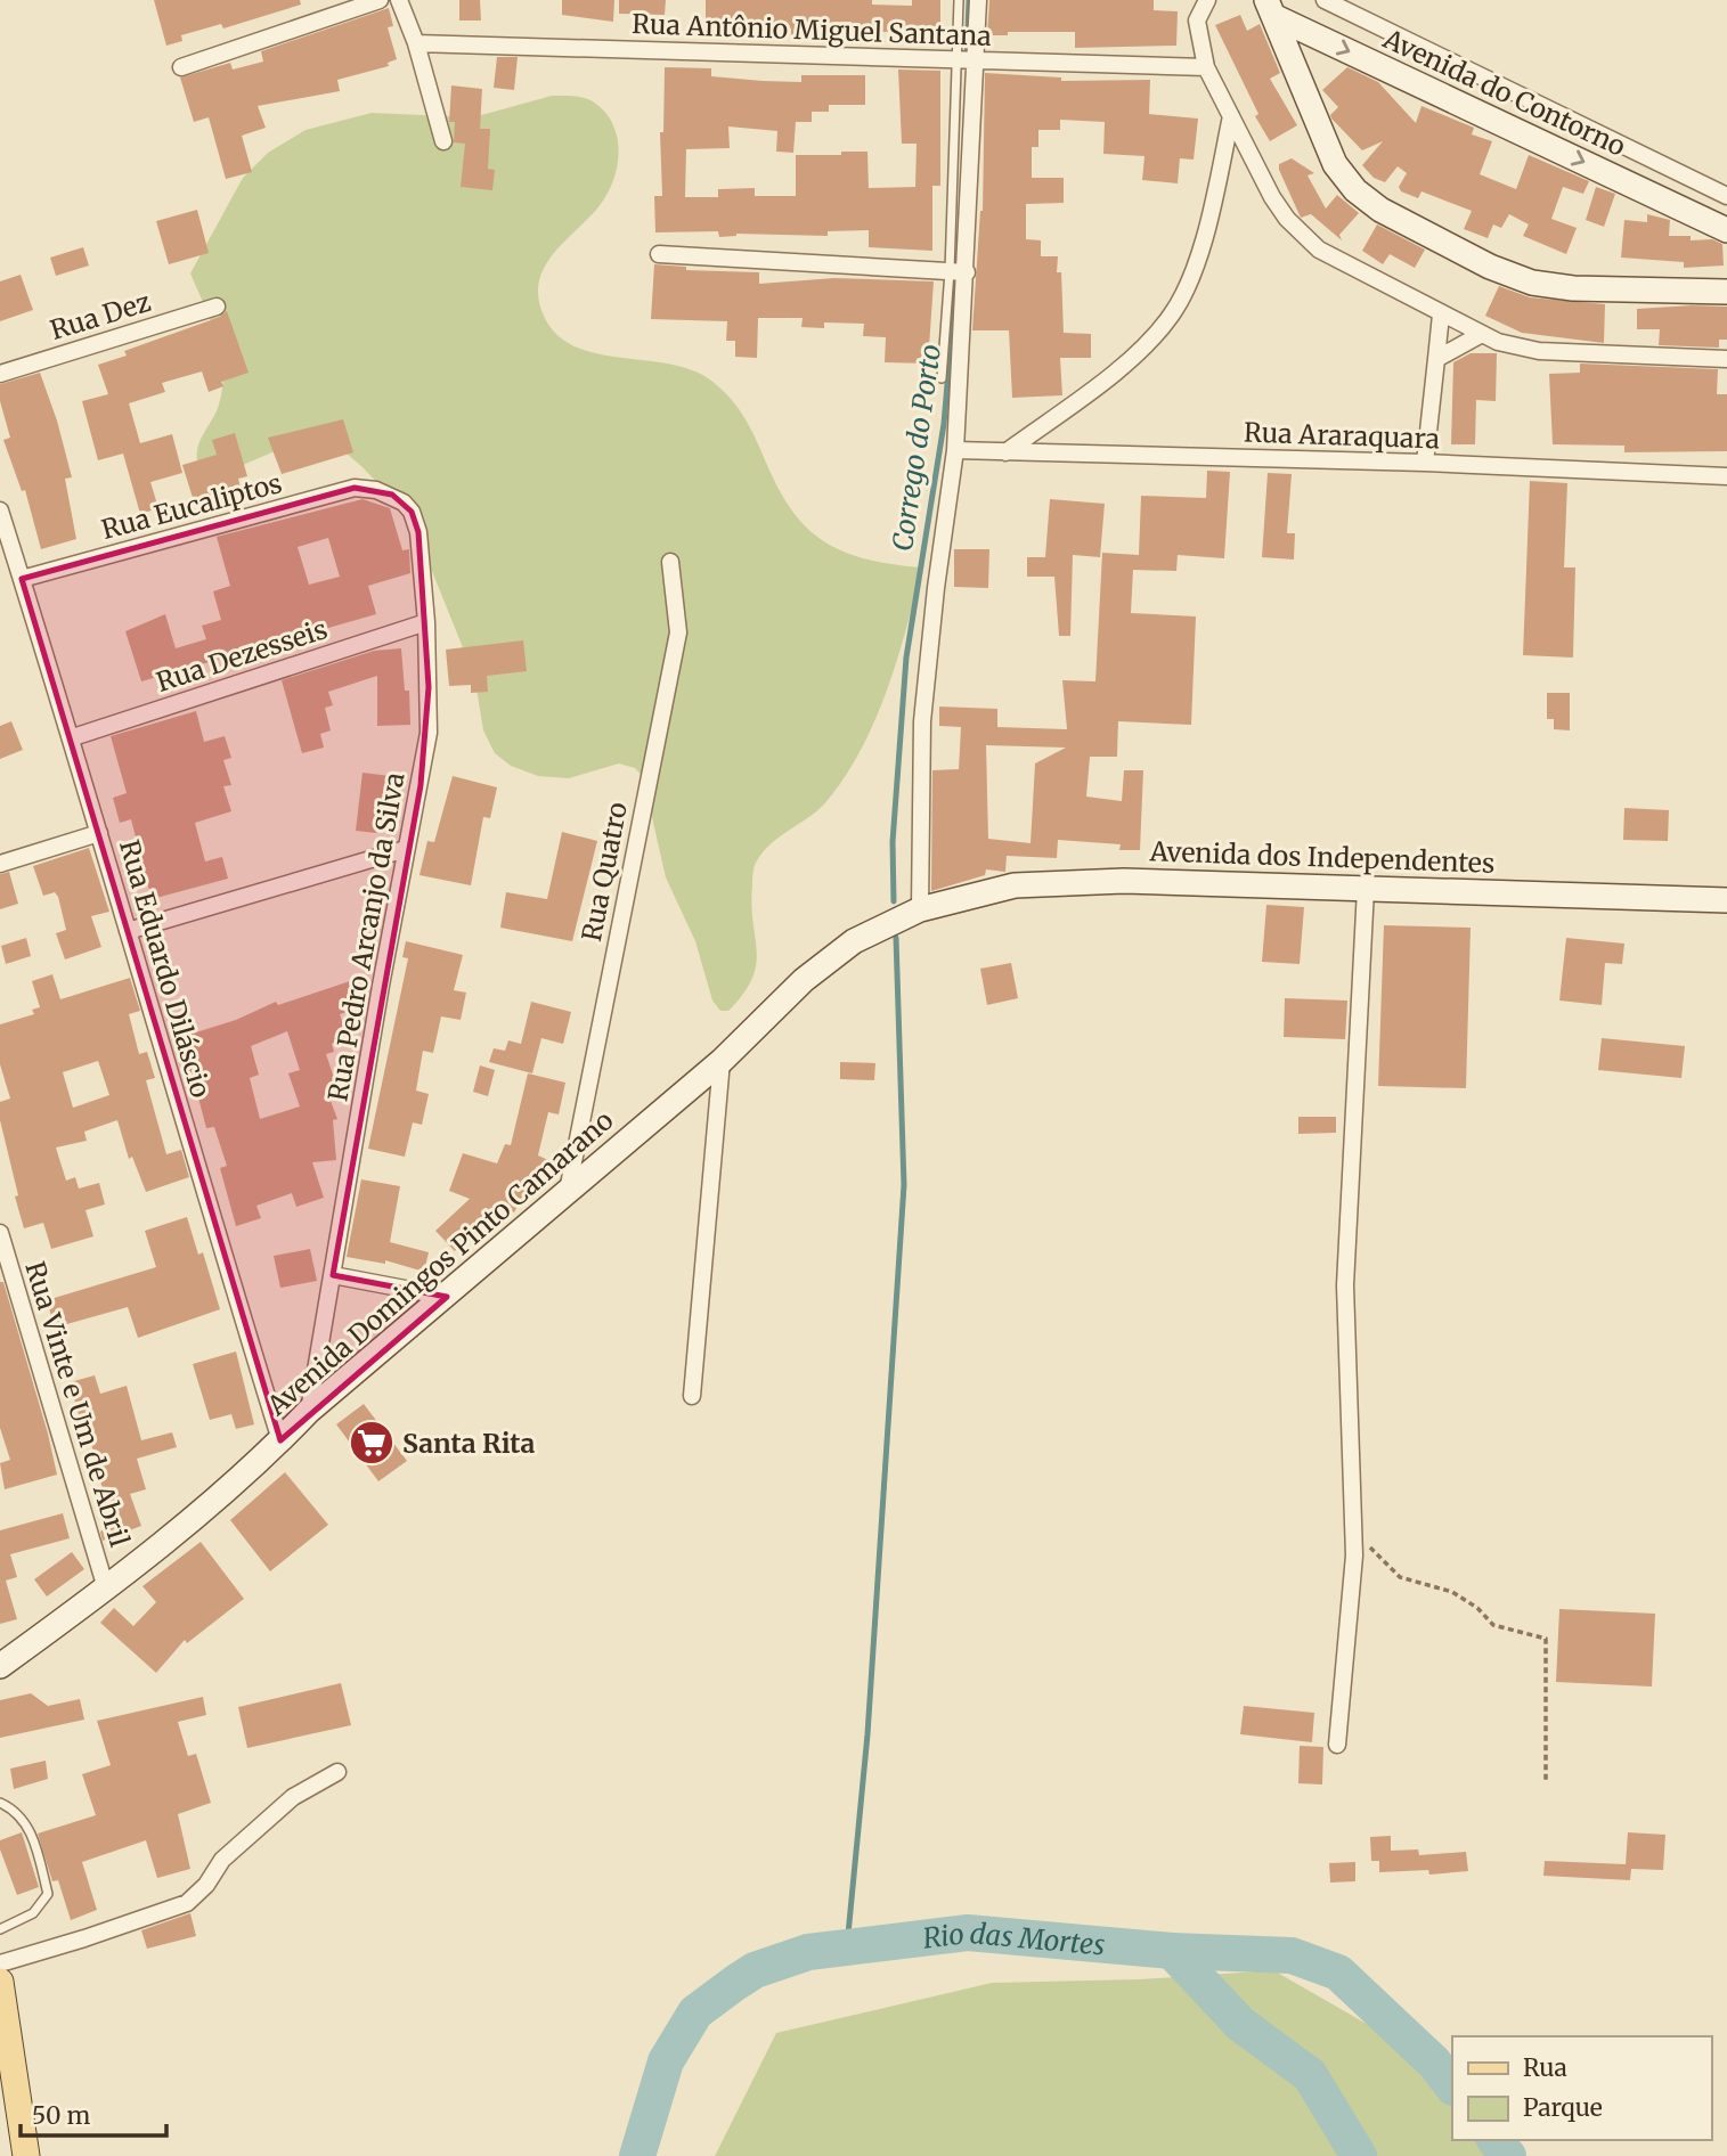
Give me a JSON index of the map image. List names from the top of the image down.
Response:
{
  "streets": {
    "main road": ["Avenida do Contorno", "Avenida dos Independentes", "Avenida Domingos Pinto Camarano"],
    "street": [
      "Rua Antônio Miguel Santana",
      "Rua Dez",
      "Rua Araraquara",
      "Rua Eucaliptos",
      "Rua Dezesseis",
      "Rua Quatro",
      "Rua Pedro Arcanjo da Silva",
      "Rua Eduardo Diláscio",
      "Rua Vinte e Um de Abril"
    ]
  },
  "crossings": [
    ["Rua Eucaliptos", "Rua Pedro Arcanjo da Silva"],
    ["Rua Eucaliptos", "Rua Eduardo Diláscio"],
    ["Rua Dezesseis", "Rua Pedro Arcanjo da Silva"],
    ["Rua Dezesseis", "Rua Eduardo Diláscio"],
    ["Avenida dos Independentes", "Avenida Domingos Pinto Camarano"],
    ["Rua Quatro", "Avenida Domingos Pinto Camarano"],
    ["Rua Pedro Arcanjo da Silva", "Avenida Domingos Pinto Camarano"],
    ["Rua Eduardo Diláscio", "Avenida Domingos Pinto Camarano"],
    ["Avenida Domingos Pinto Camarano", "Rua Vinte e Um de Abril"]
  ],
  "one_way": ["Avenida do Contorno"],
  "water": ["Corrego do Porto", "Rio das Mortes"],
  "places": {
    "supermarket": ["Santa Rita"]
  },
  "legend": ["Rua", "Parque"],
  "scale_bar": "50 m"
}
